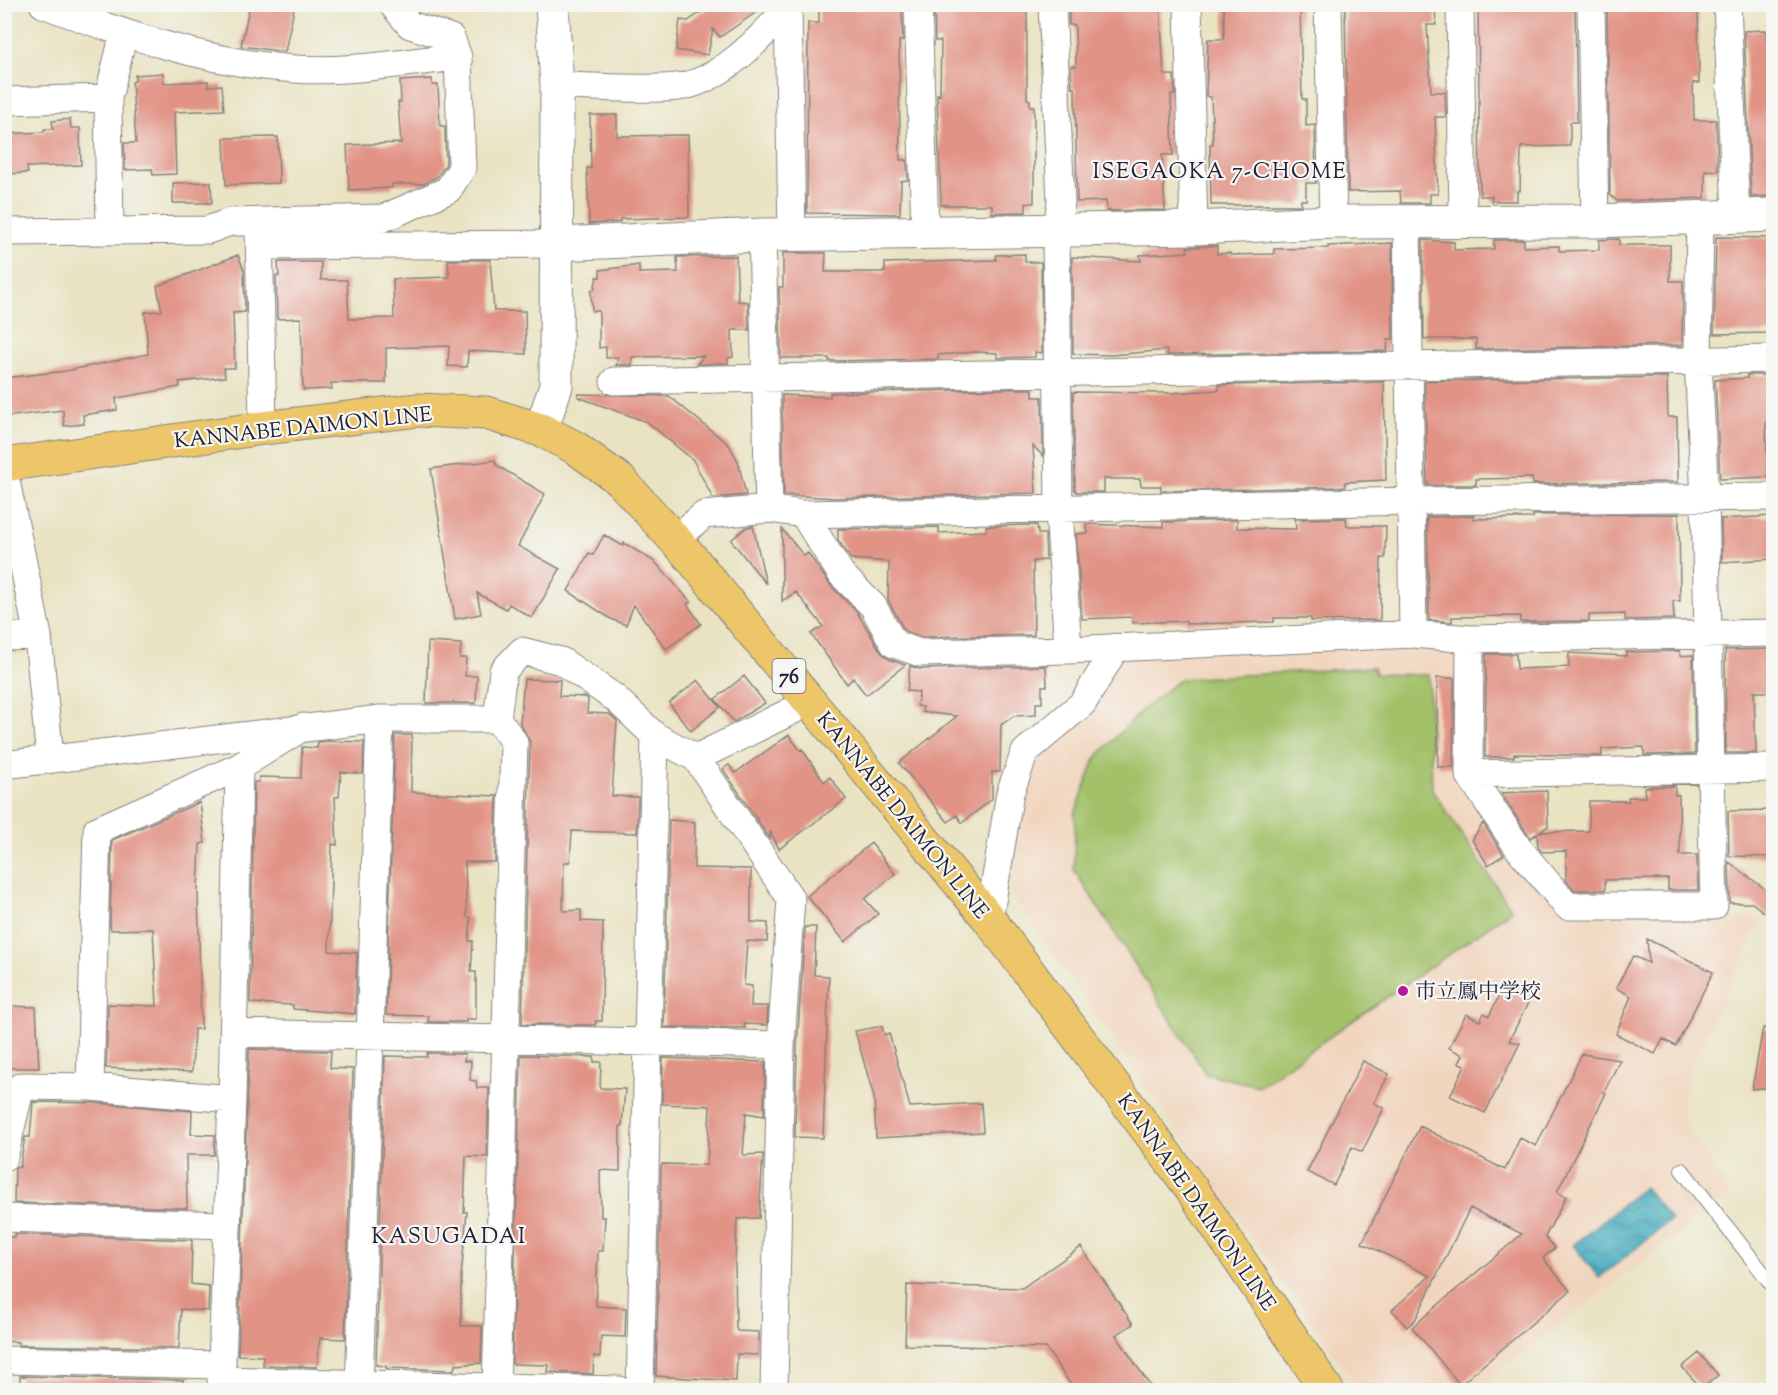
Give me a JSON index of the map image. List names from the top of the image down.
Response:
{
  "streets": {
    "main road": ["KANNABE DAIMON LINE", "76"]
  },
  "districts": ["ISEGAOKA 7-CHOME", "KASUGADAI"],
  "places": ["市立鳳中学校"]
}
